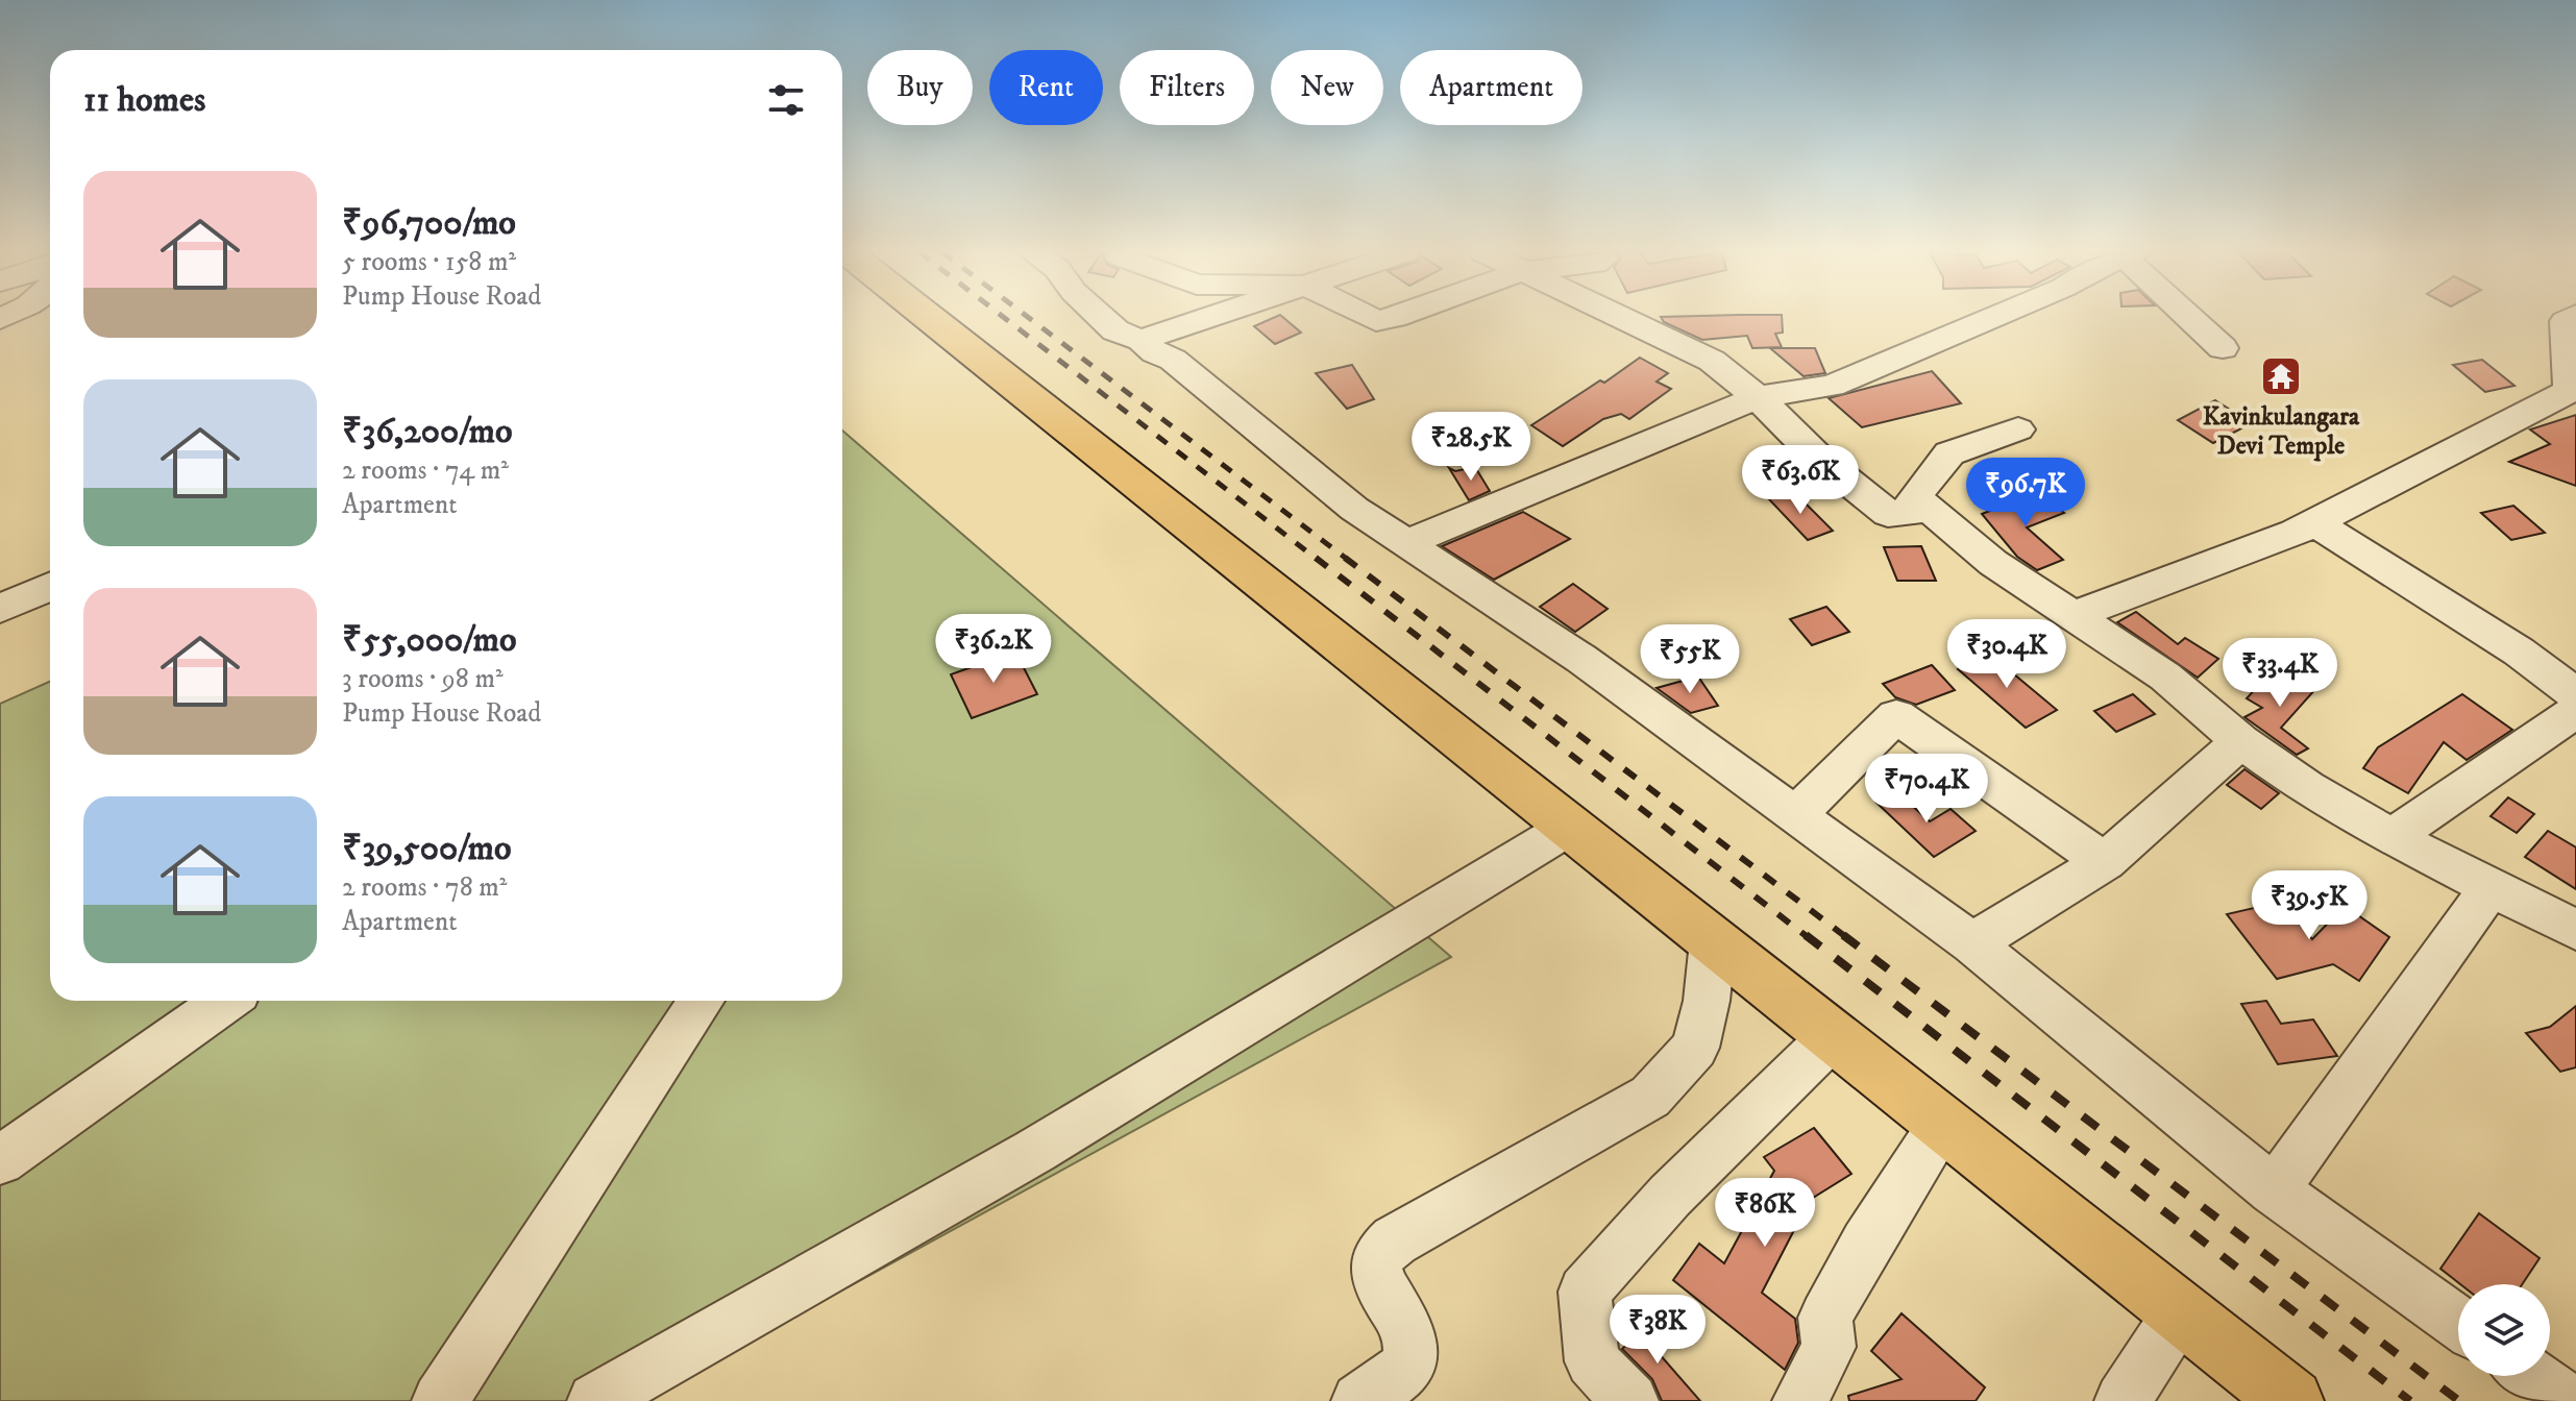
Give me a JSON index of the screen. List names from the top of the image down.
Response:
{
  "places": {
    "temple": ["Kavinkulangara Devi Temple"]
  },
  "page": {
    "chip": [
      "Buy",
      "Rent",
      "Filters",
      "New",
      "Apartment"
    ],
    "heading": "11 homes",
    "list": [
      {
        "name": "₹96,700/mo",
        "note": "5 rooms · 158 m² · Pump House Road"
      },
      {
        "name": "₹36,200/mo",
        "note": "2 rooms · 74 m² · Apartment"
      },
      {
        "name": "₹55,000/mo",
        "note": "3 rooms · 98 m² · Pump House Road"
      },
      {
        "name": "₹39,500/mo",
        "note": "2 rooms · 78 m² · Apartment"
      }
    ],
    "price": [
      "₹28.5K",
      "₹63.6K",
      "₹96.7K",
      "₹36.2K",
      "₹30.4K",
      "₹55K",
      "₹33.4K",
      "₹70.4K",
      "₹39.5K",
      "₹86K",
      "₹38K"
    ]
  }
}
